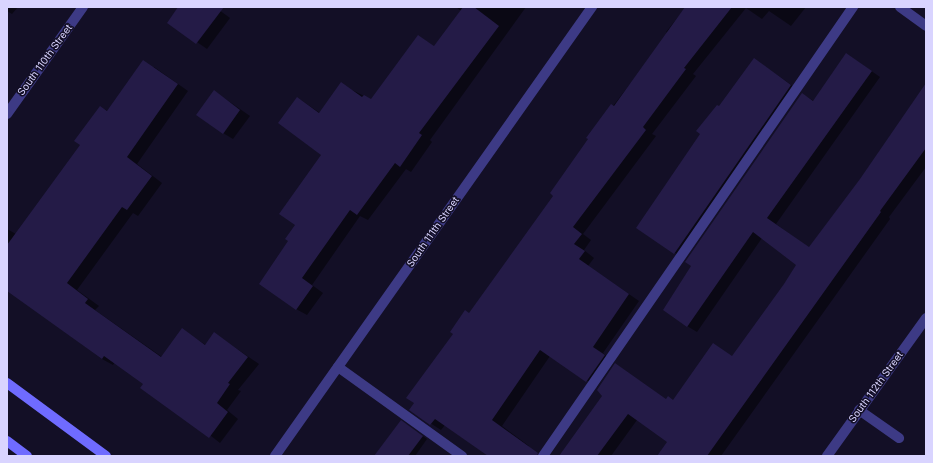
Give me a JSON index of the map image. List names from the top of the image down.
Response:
{
  "streets": {
    "street": ["South 110th Street", "South 111th Street", "South 112th Street"]
  }
}
